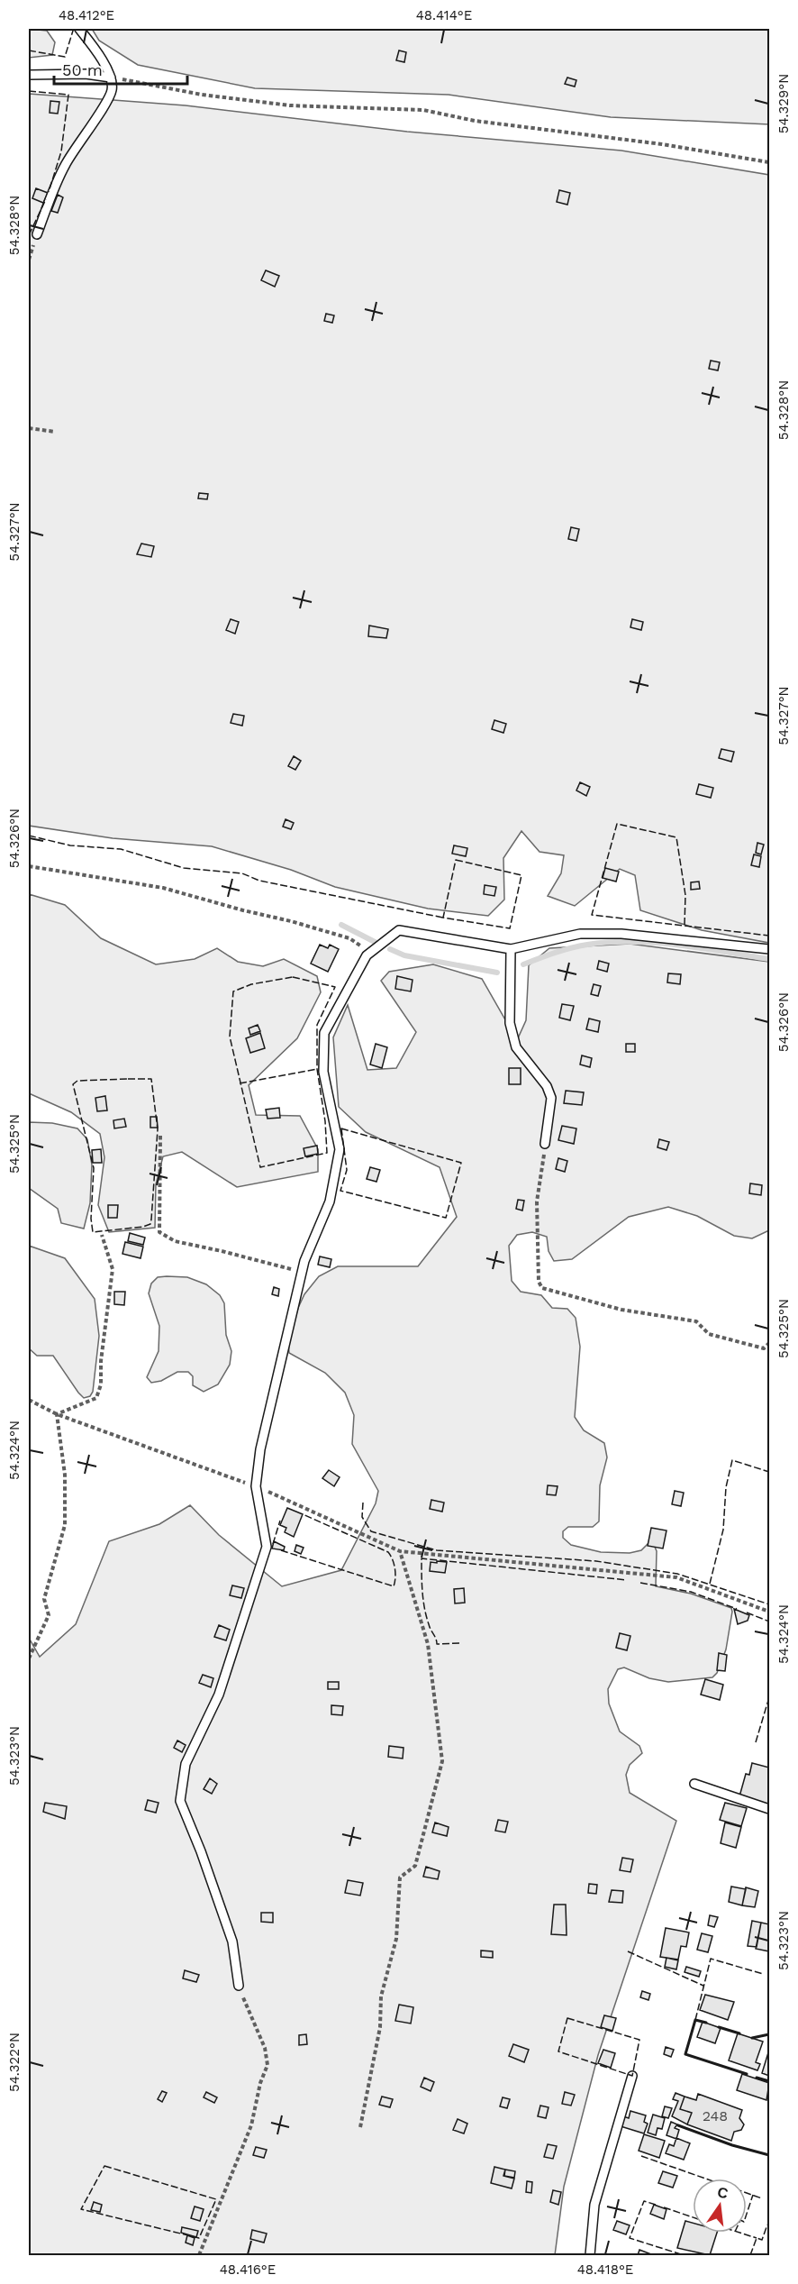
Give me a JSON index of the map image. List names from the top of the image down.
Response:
{
  "house_numbers": ["248"],
  "scale_bar": "50 m",
  "north": "top",
  "coordinates": [
    "48.412°E",
    "48.414°E",
    "54.329°N",
    "54.328°N",
    "54.327°N",
    "54.326°N",
    "54.325°N",
    "54.324°N",
    "54.323°N",
    "54.322°N",
    "48.416°E",
    "48.418°E"
  ]
}
